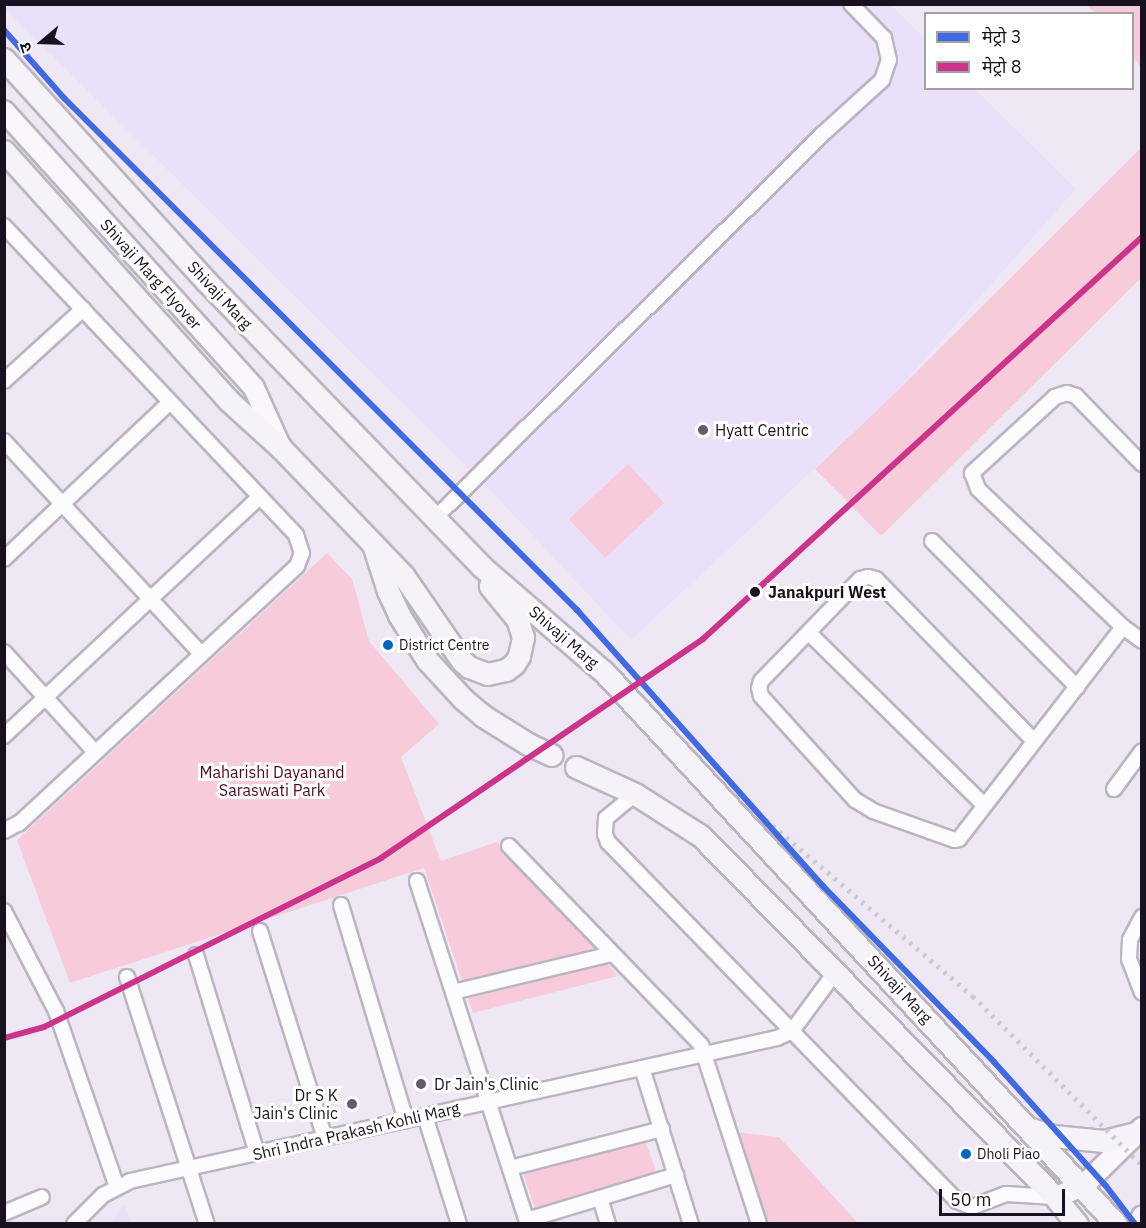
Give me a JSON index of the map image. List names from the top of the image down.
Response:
{
  "streets": {
    "main road": ["Shivaji Marg Flyover", "Shivaji Marg"],
    "street": ["Shri Indra Prakash Kohli Marg"]
  },
  "parks": ["Maharishi Dayanand Saraswati Park"],
  "places": [
    "Hyatt Centric",
    "Janakpuri West",
    "District Centre",
    "Dr Jain's Clinic",
    "Dr S K Jain's Clinic",
    "Dholi Piao"
  ],
  "lines": ["metro line 3", "metro line 8"],
  "legend": ["मेट्रो 3", "मेट्रो 8"],
  "scale_bar": "50 m",
  "north": "left"
}
